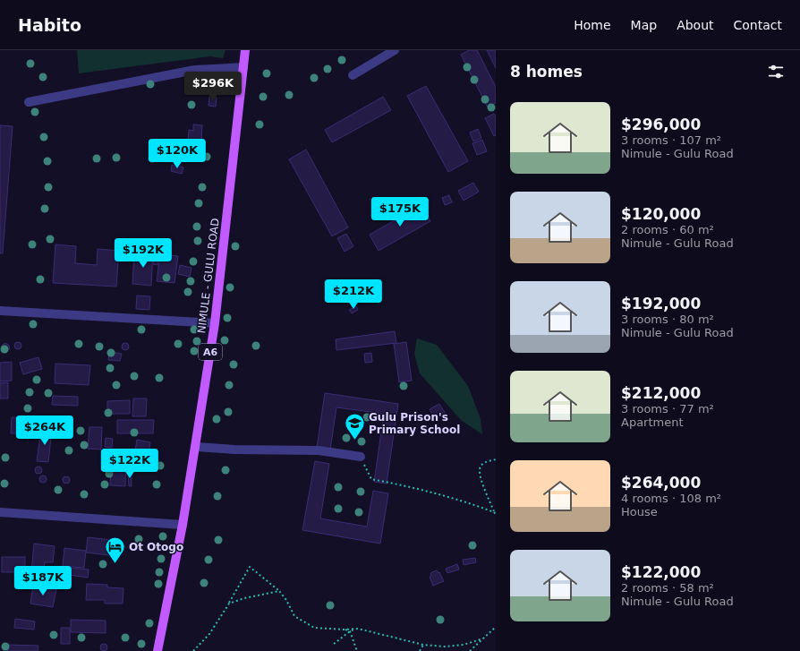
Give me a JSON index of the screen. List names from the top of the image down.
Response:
{
  "streets": {
    "main road": ["NIMULE - GULU ROAD", "A6"]
  },
  "places": {
    "school or university": ["Gulu Prison's Primary School"],
    "hotel": ["Ot Otogo"]
  },
  "page": {
    "header": "Habito",
    "nav": [
      "Home",
      "Map",
      "About",
      "Contact"
    ],
    "heading": "8 homes",
    "price": [
      "$296K",
      "$120K",
      "$175K",
      "$192K",
      "$212K",
      "$264K",
      "$122K",
      "$187K"
    ],
    "list": [
      {
        "name": "$296,000",
        "note": "3 rooms · 107 m² · Nimule - Gulu Road"
      },
      {
        "name": "$120,000",
        "note": "2 rooms · 60 m² · Nimule - Gulu Road"
      },
      {
        "name": "$192,000",
        "note": "3 rooms · 80 m² · Nimule - Gulu Road"
      },
      {
        "name": "$212,000",
        "note": "3 rooms · 77 m² · Apartment"
      },
      {
        "name": "$264,000",
        "note": "4 rooms · 108 m² · House"
      },
      {
        "name": "$122,000",
        "note": "2 rooms · 58 m² · Nimule - Gulu Road"
      }
    ]
  }
}
